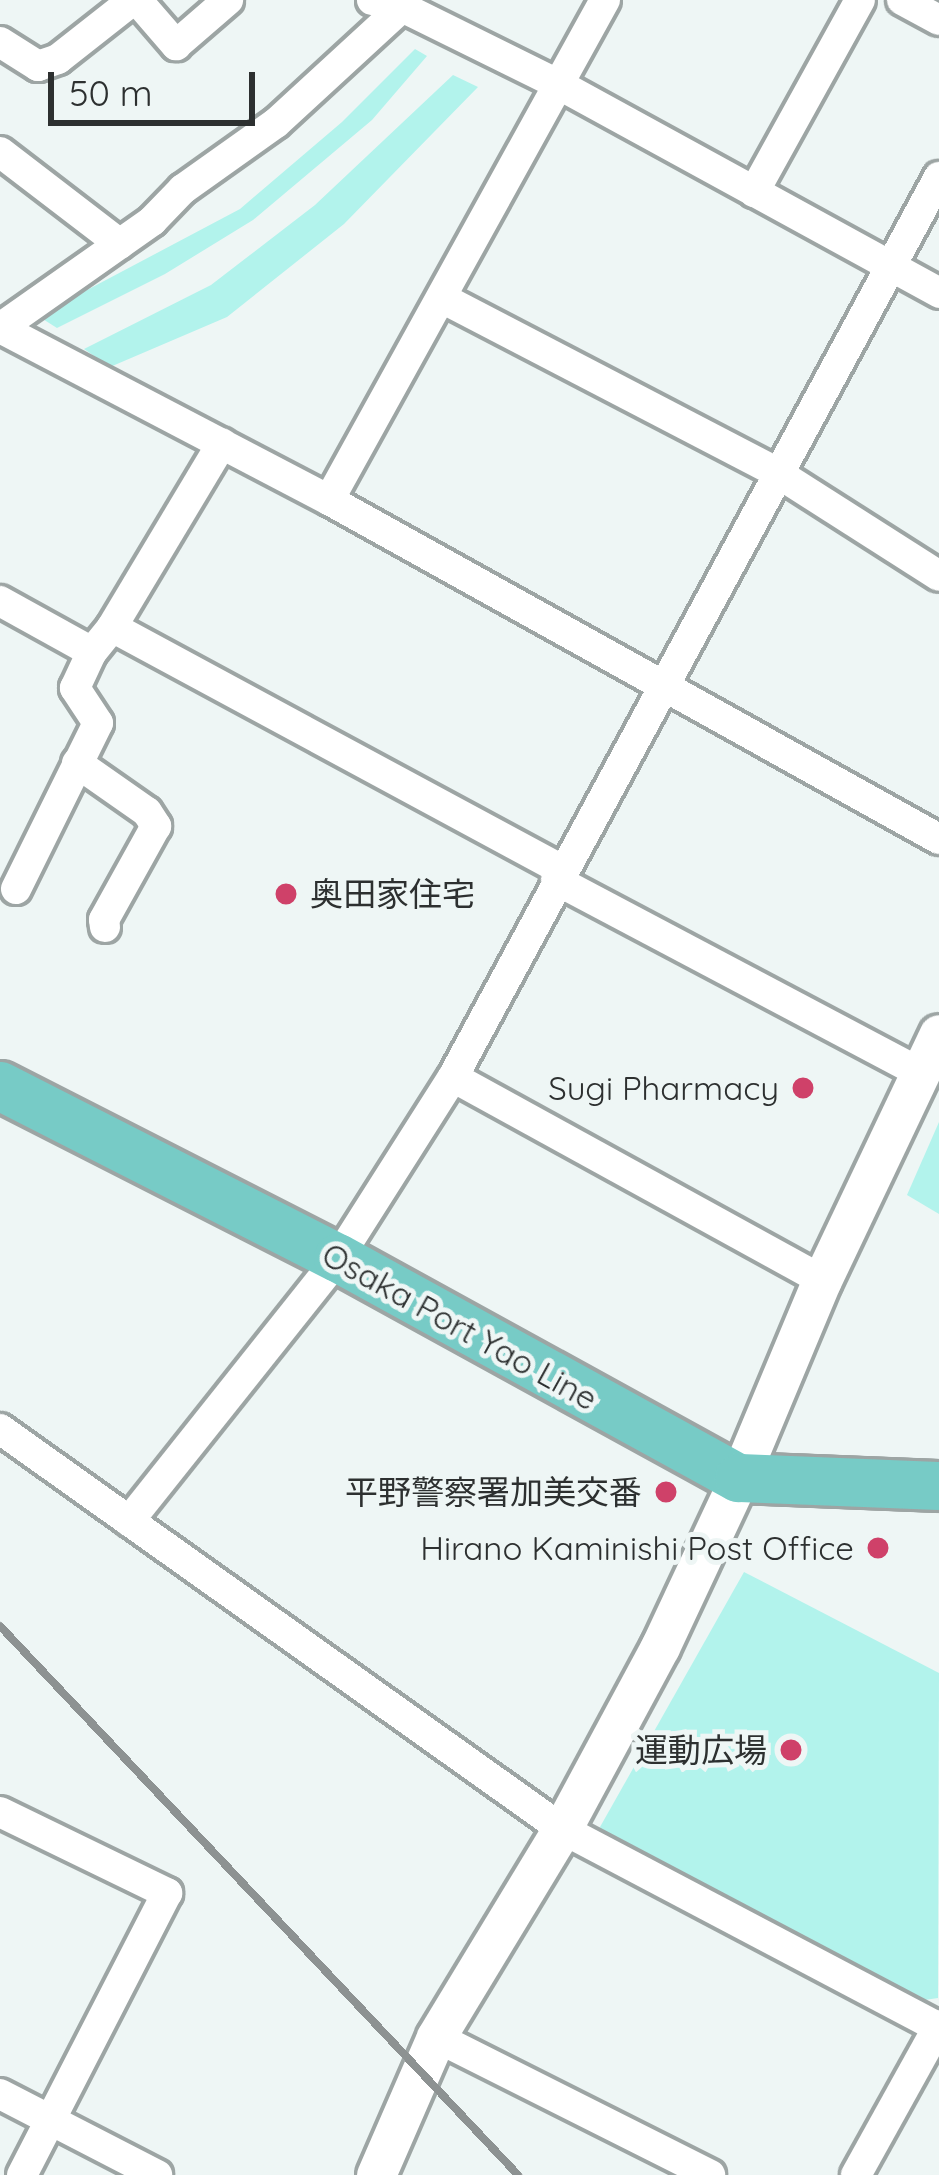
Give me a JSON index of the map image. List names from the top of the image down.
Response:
{
  "streets": {
    "main road": ["Osaka Port Yao Line"]
  },
  "places": [
    "奥田家住宅",
    "Sugi Pharmacy",
    "平野警察署加美交番",
    "Hirano Kaminishi Post Office",
    "運動広場"
  ],
  "scale_bar": "50 m"
}
